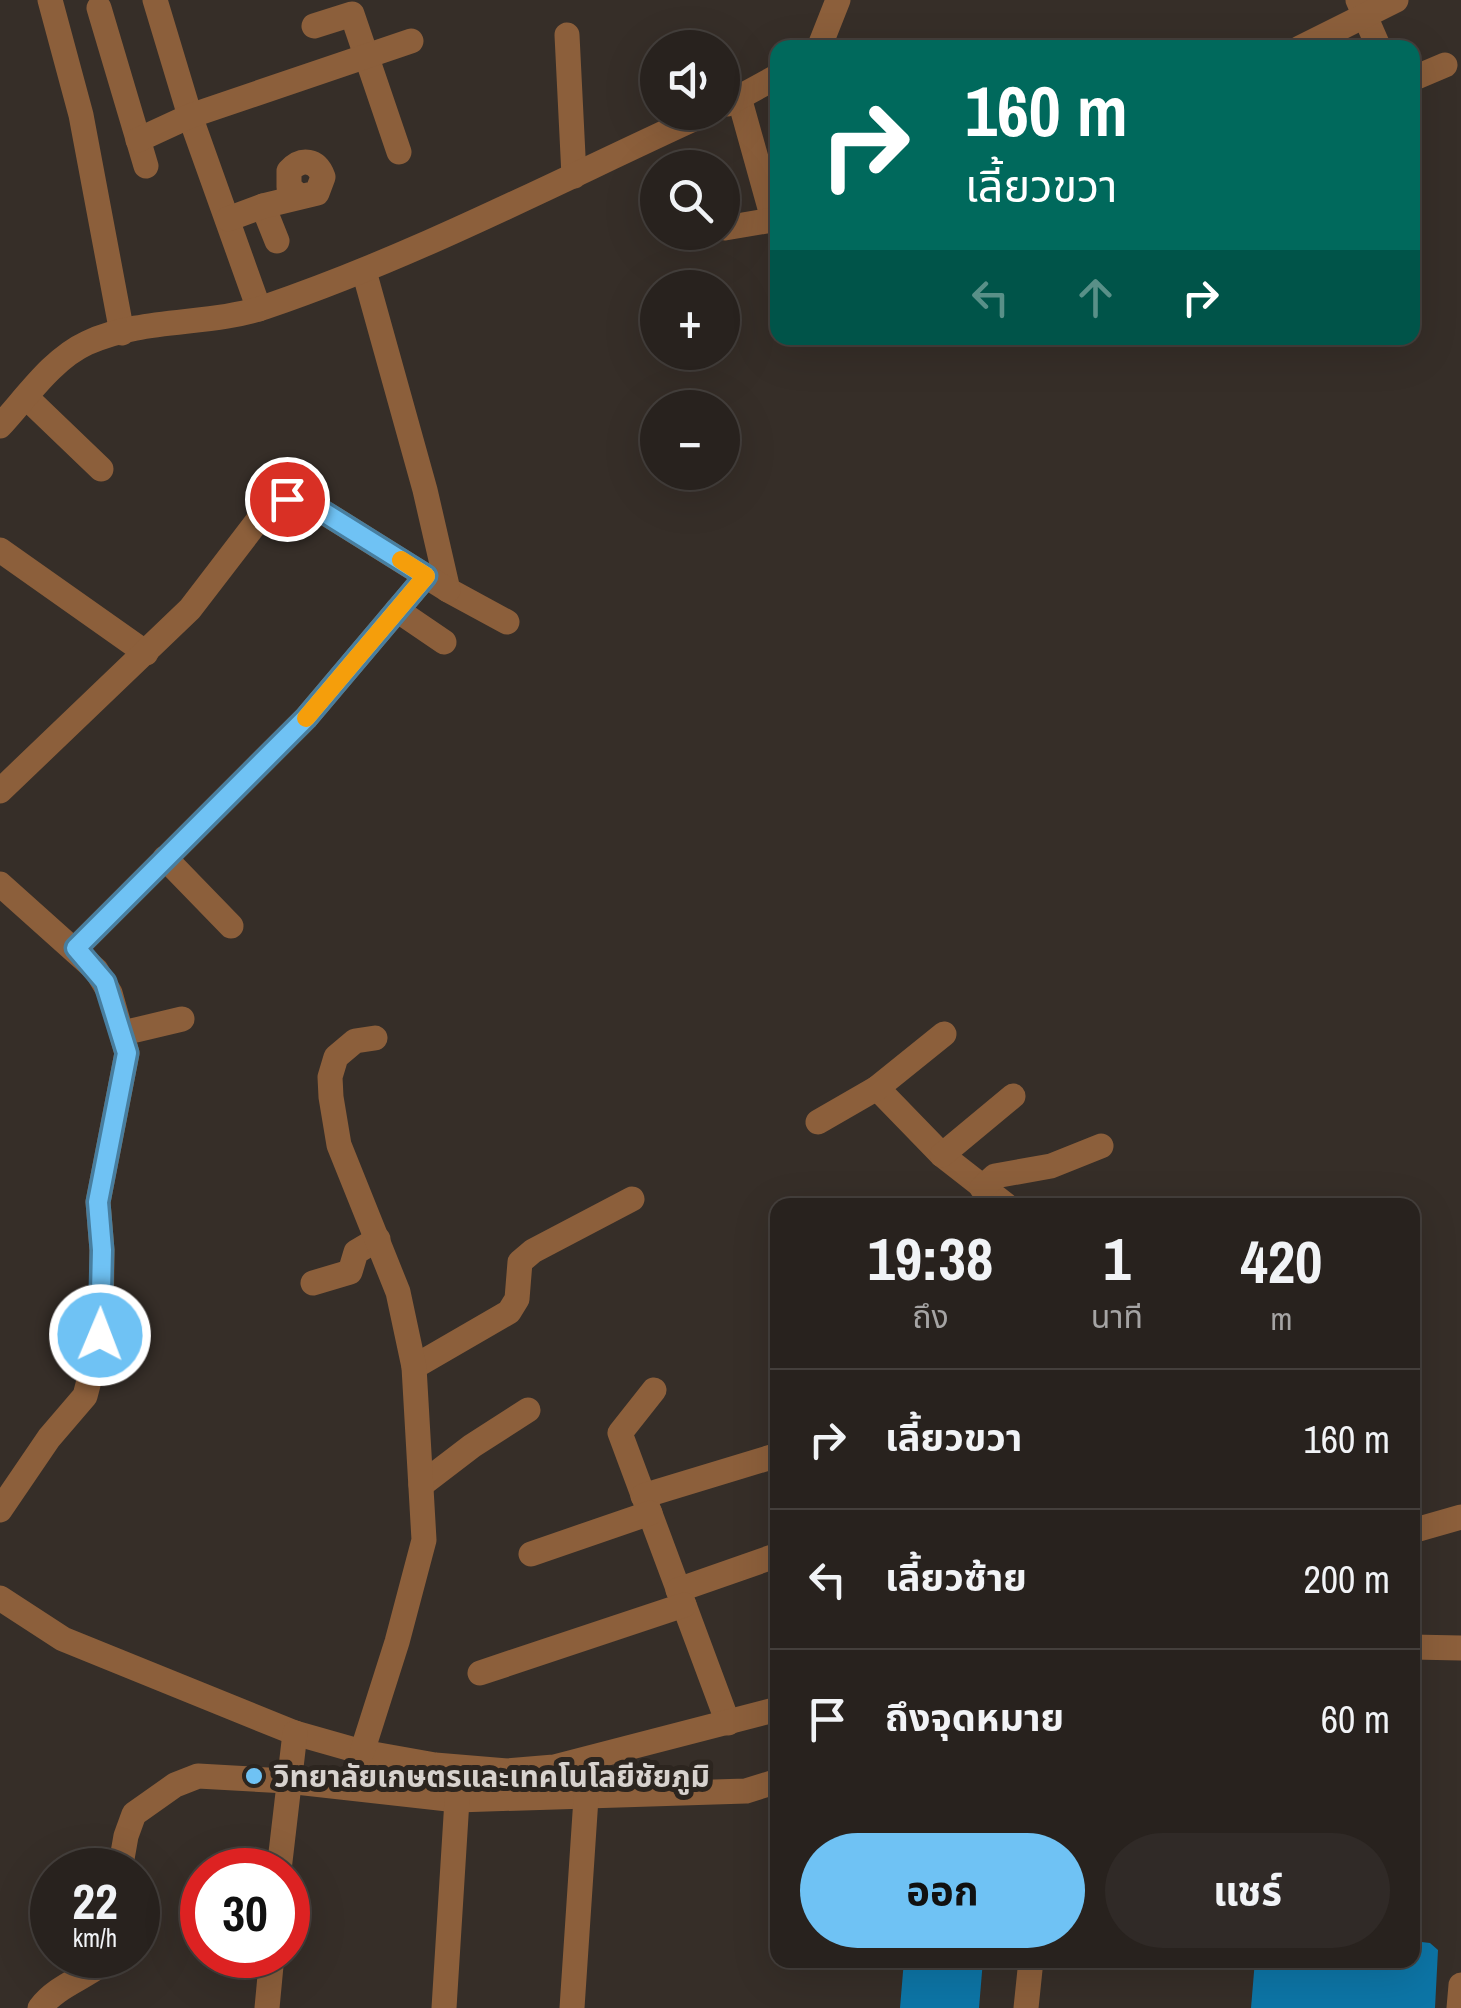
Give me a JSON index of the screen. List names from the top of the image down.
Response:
{
  "places": ["วิทยาลัยเกษตรและเทคโนโลยีชัยภูมิ"],
  "page": {
    "map_buttons": ["+", "−"],
    "turn": ["160 m", "เลี้ยวขวา"],
    "eta": [
      "19:38",
      "ถึง",
      "1",
      "นาที",
      "420",
      "m"
    ],
    "list": [
      {
        "name": "เลี้ยวขวา",
        "value": "160 m"
      },
      {
        "name": "เลี้ยวซ้าย",
        "value": "200 m"
      },
      {
        "name": "ถึงจุดหมาย",
        "value": "60 m"
      }
    ],
    "buttons": ["ออก", "แชร์"],
    "speed": "22 km/h",
    "limit": "30"
  }
}
